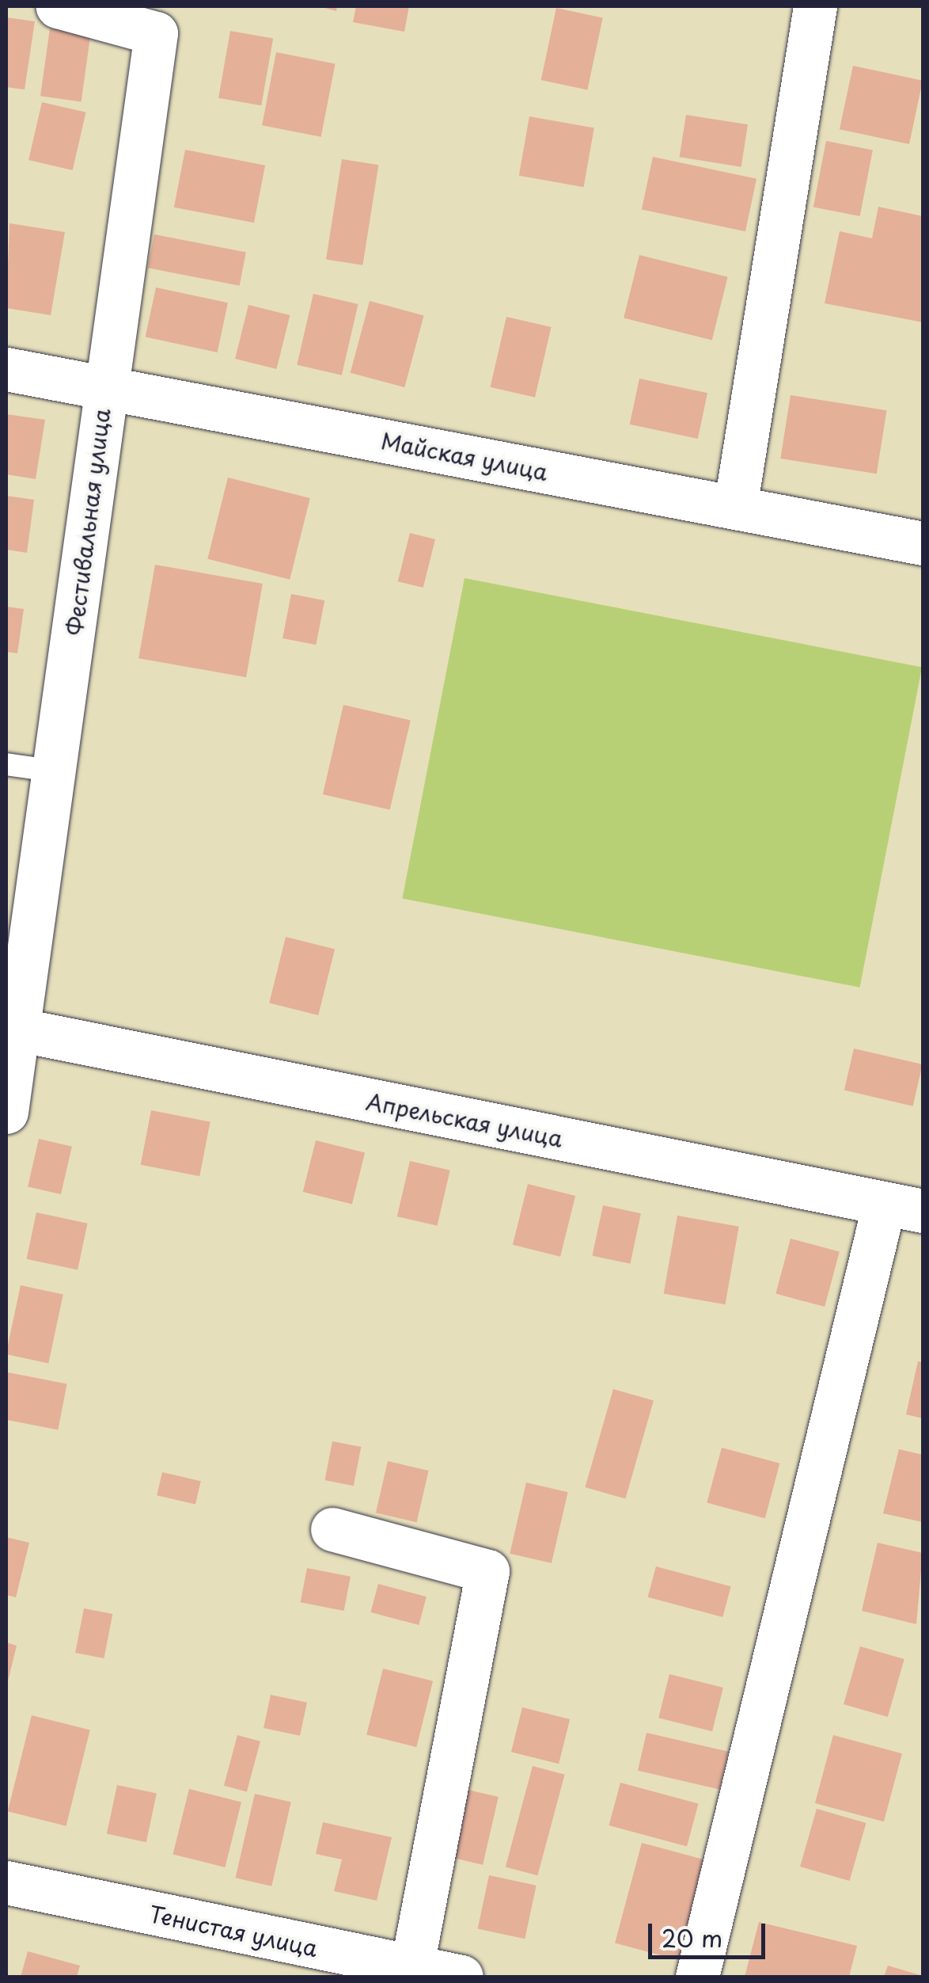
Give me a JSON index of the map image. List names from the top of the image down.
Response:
{
  "streets": {
    "street": [
      "Майская улица",
      "Фестивальная улица",
      "Апрельская улица",
      "Тенистая улица"
    ]
  },
  "crossings": [
    ["Майская улица", "Фестивальная улица"],
    ["Фестивальная улица", "Апрельская улица"]
  ],
  "scale_bar": "20 m"
}
